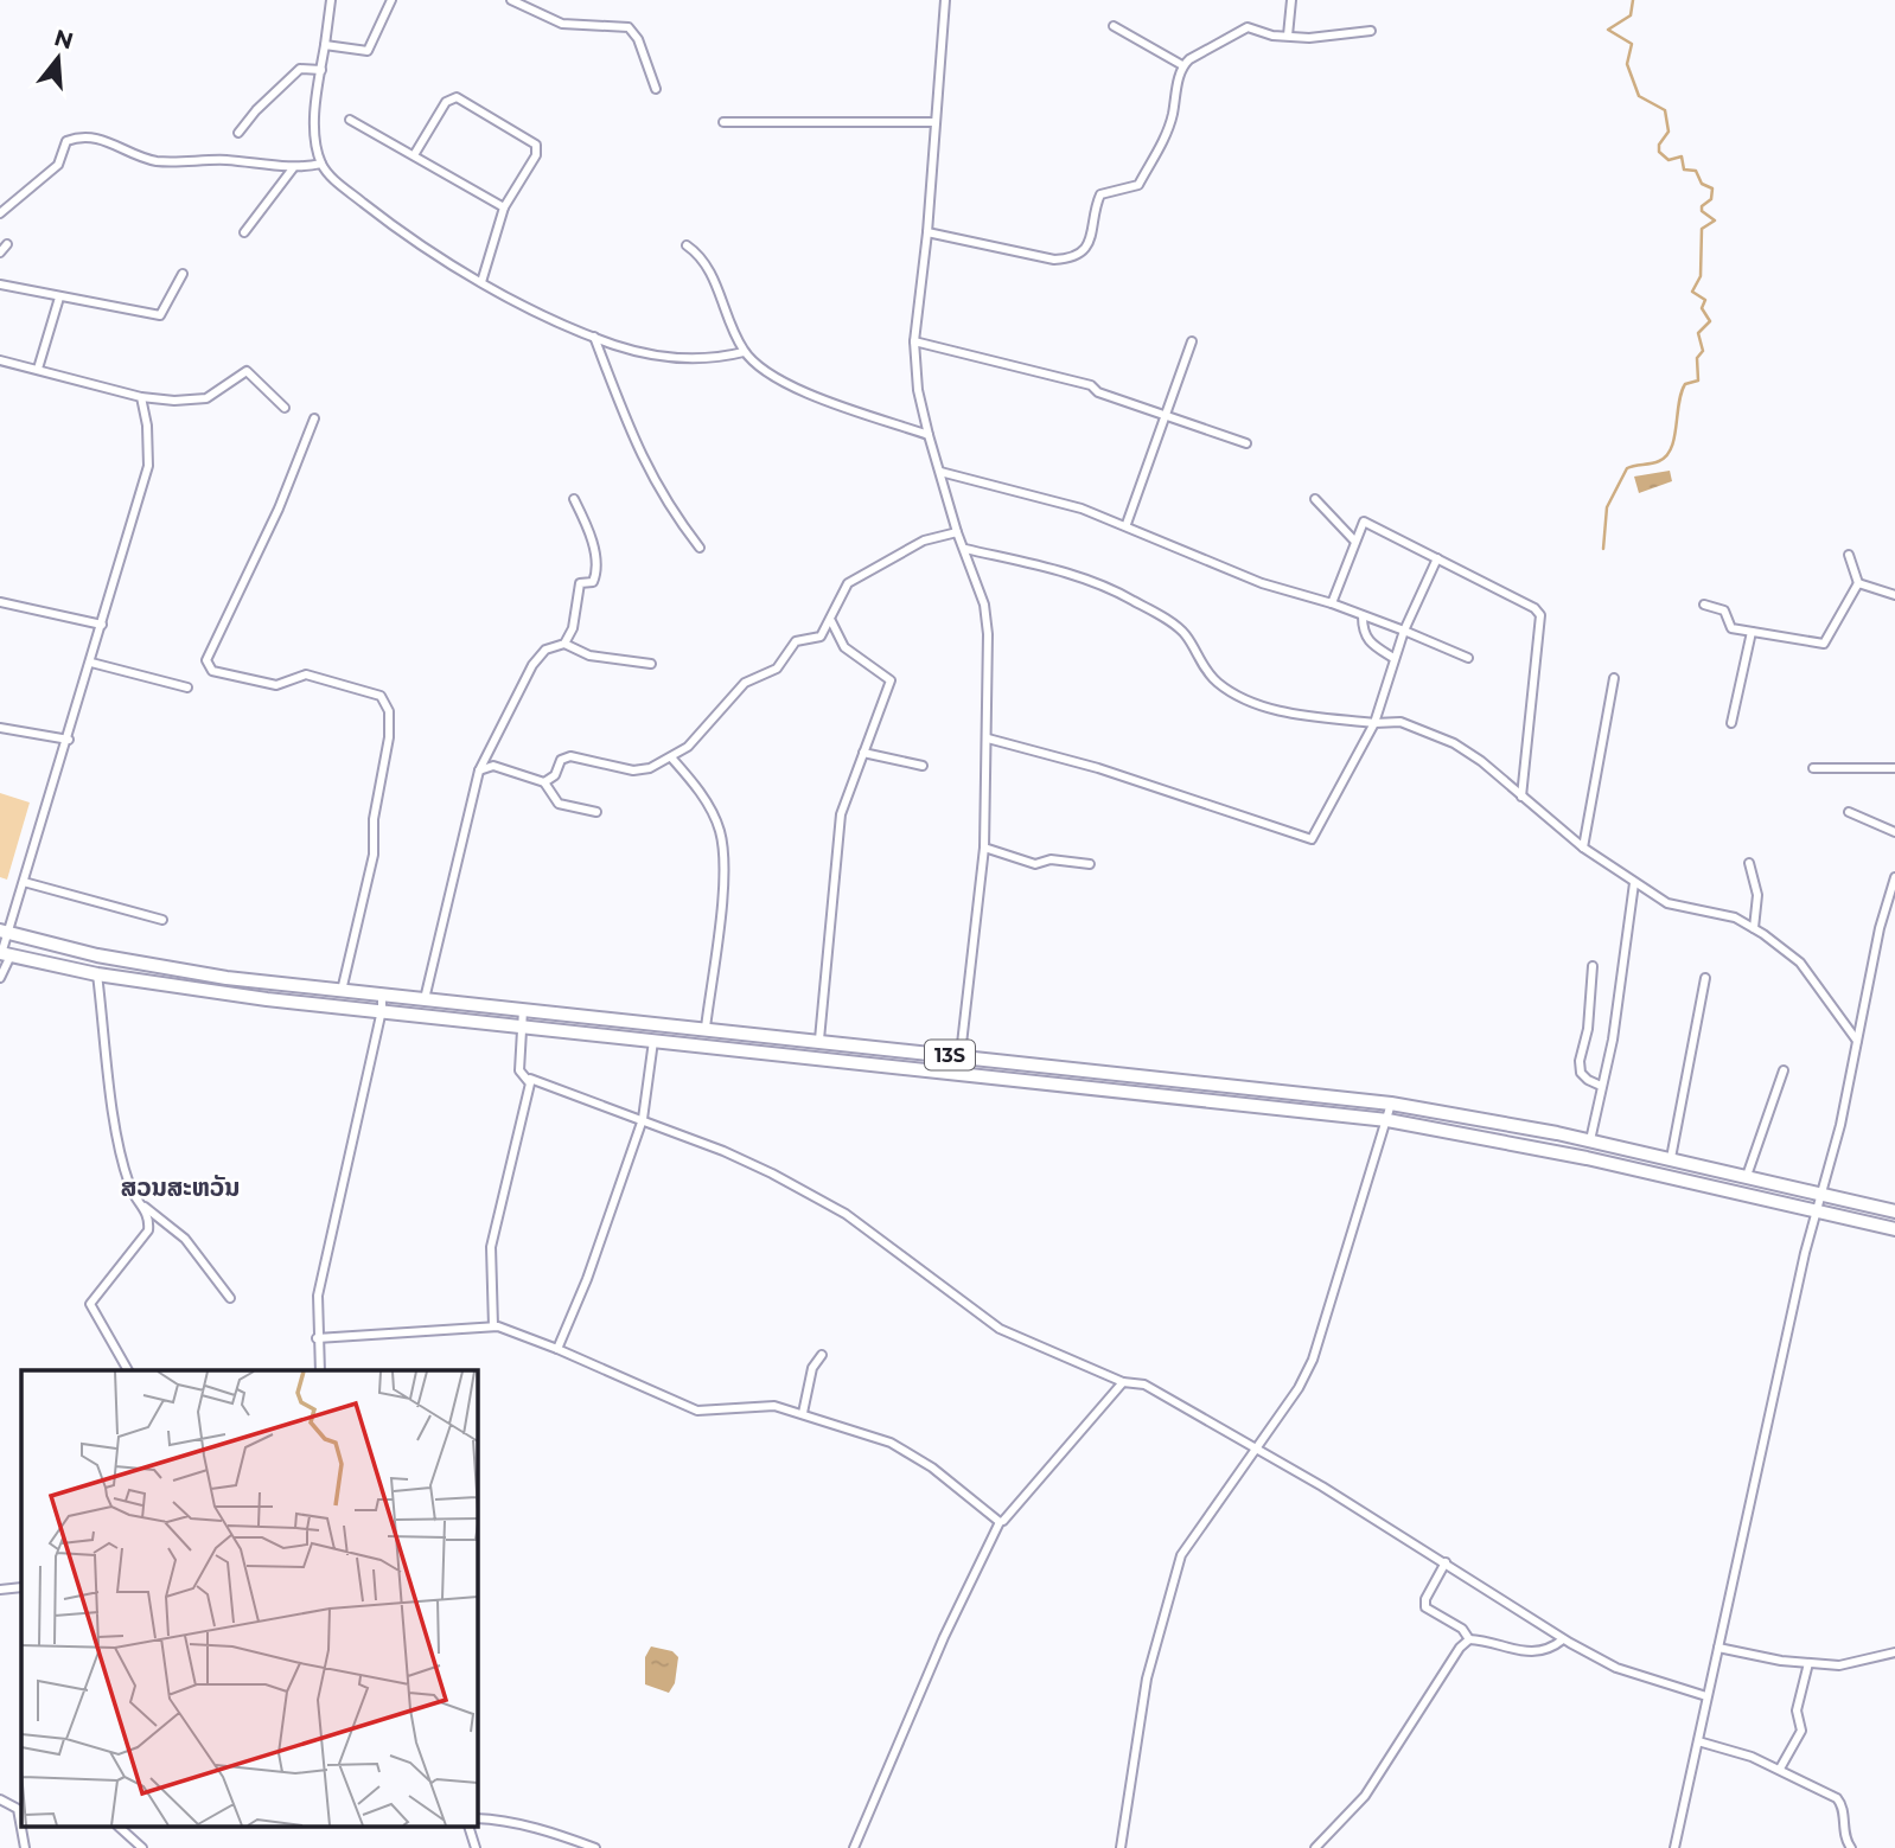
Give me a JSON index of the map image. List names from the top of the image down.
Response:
{
  "streets": {
    "highway": ["13S"]
  },
  "districts": ["ສວນສະຫວັນ"],
  "north": "top"
}
